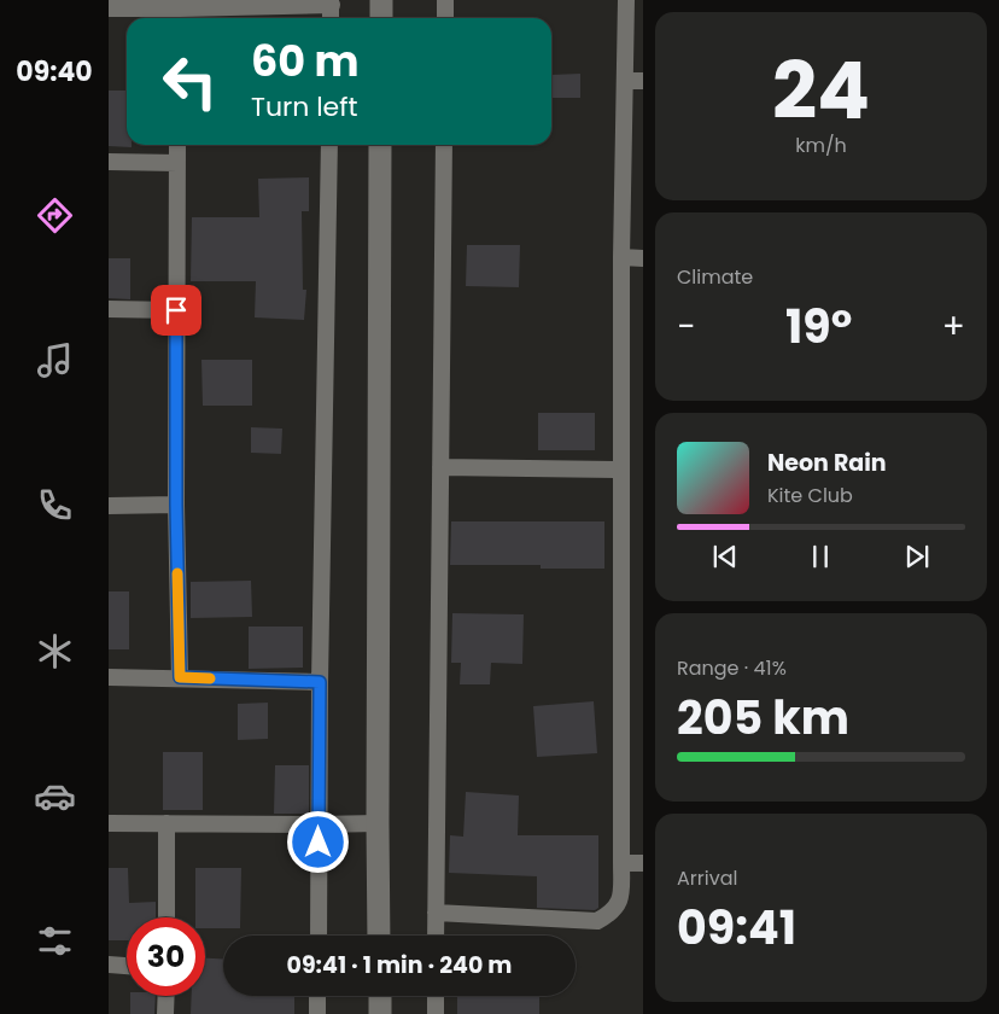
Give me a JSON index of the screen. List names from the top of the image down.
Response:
{
  "page": {
    "tabs": "09:40",
    "tile": [
      ["24", "km/h"],
      "Climate",
      ["Range · 41%", "205 km"],
      ["Arrival", "09:41"]
    ],
    "turn": ["60 m", "Turn left"],
    "heat": ["−", "19°", "+"],
    "song": ["Neon Rain", "Kite Club"],
    "limit": "30",
    "trip": "09:41 · 1 min · 240 m"
  }
}
